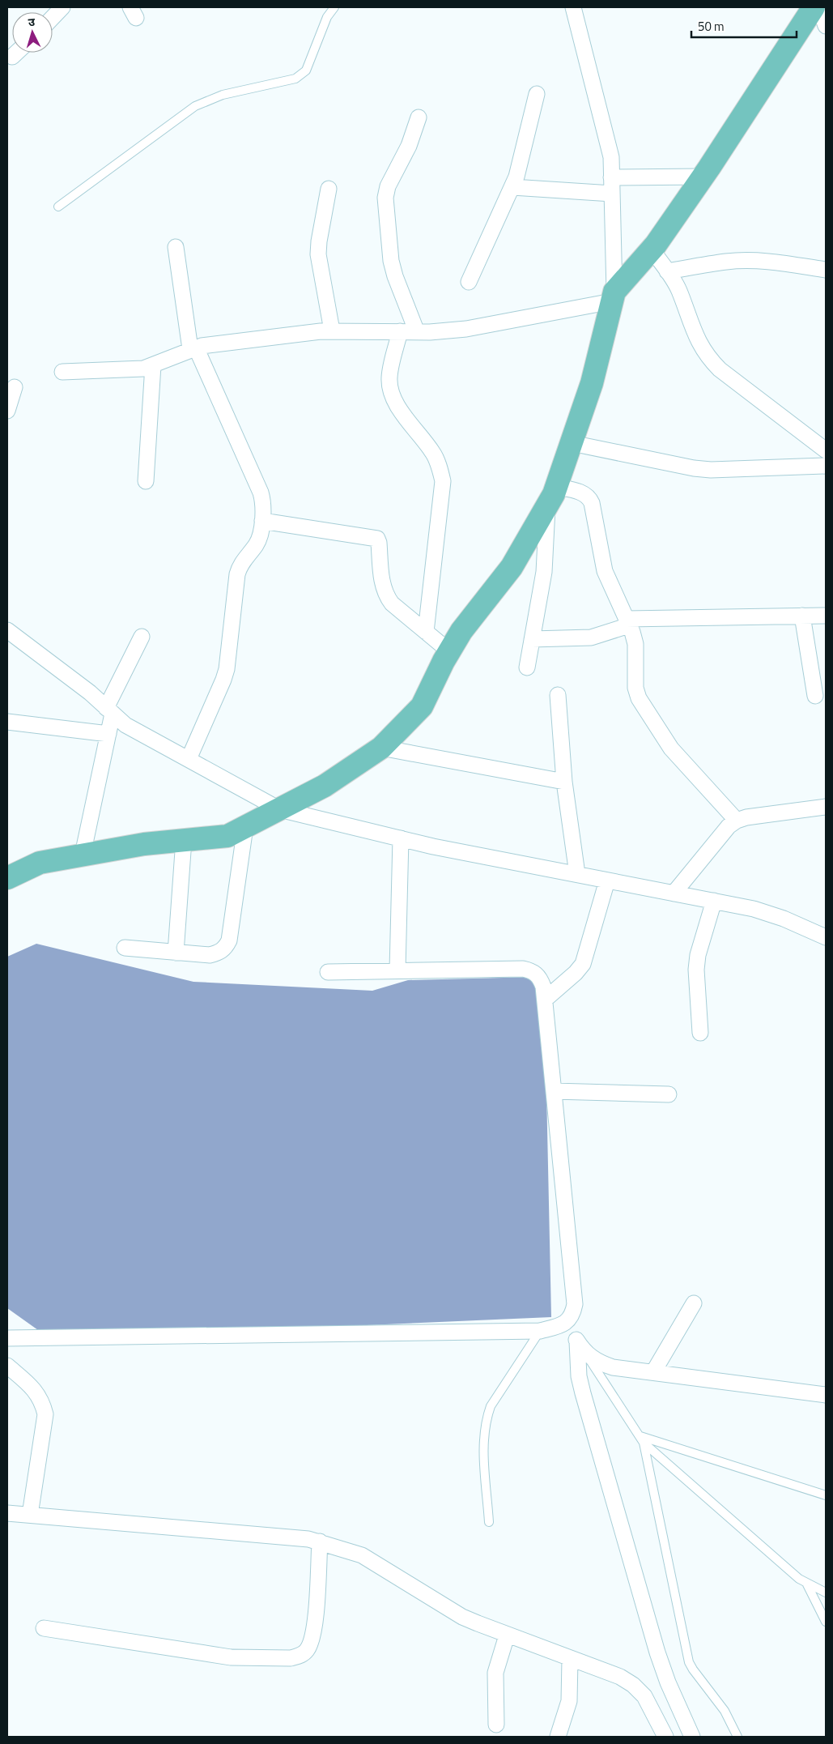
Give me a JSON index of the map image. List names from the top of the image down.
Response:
{
  "scale_bar": "50 m",
  "north": "top"
}
